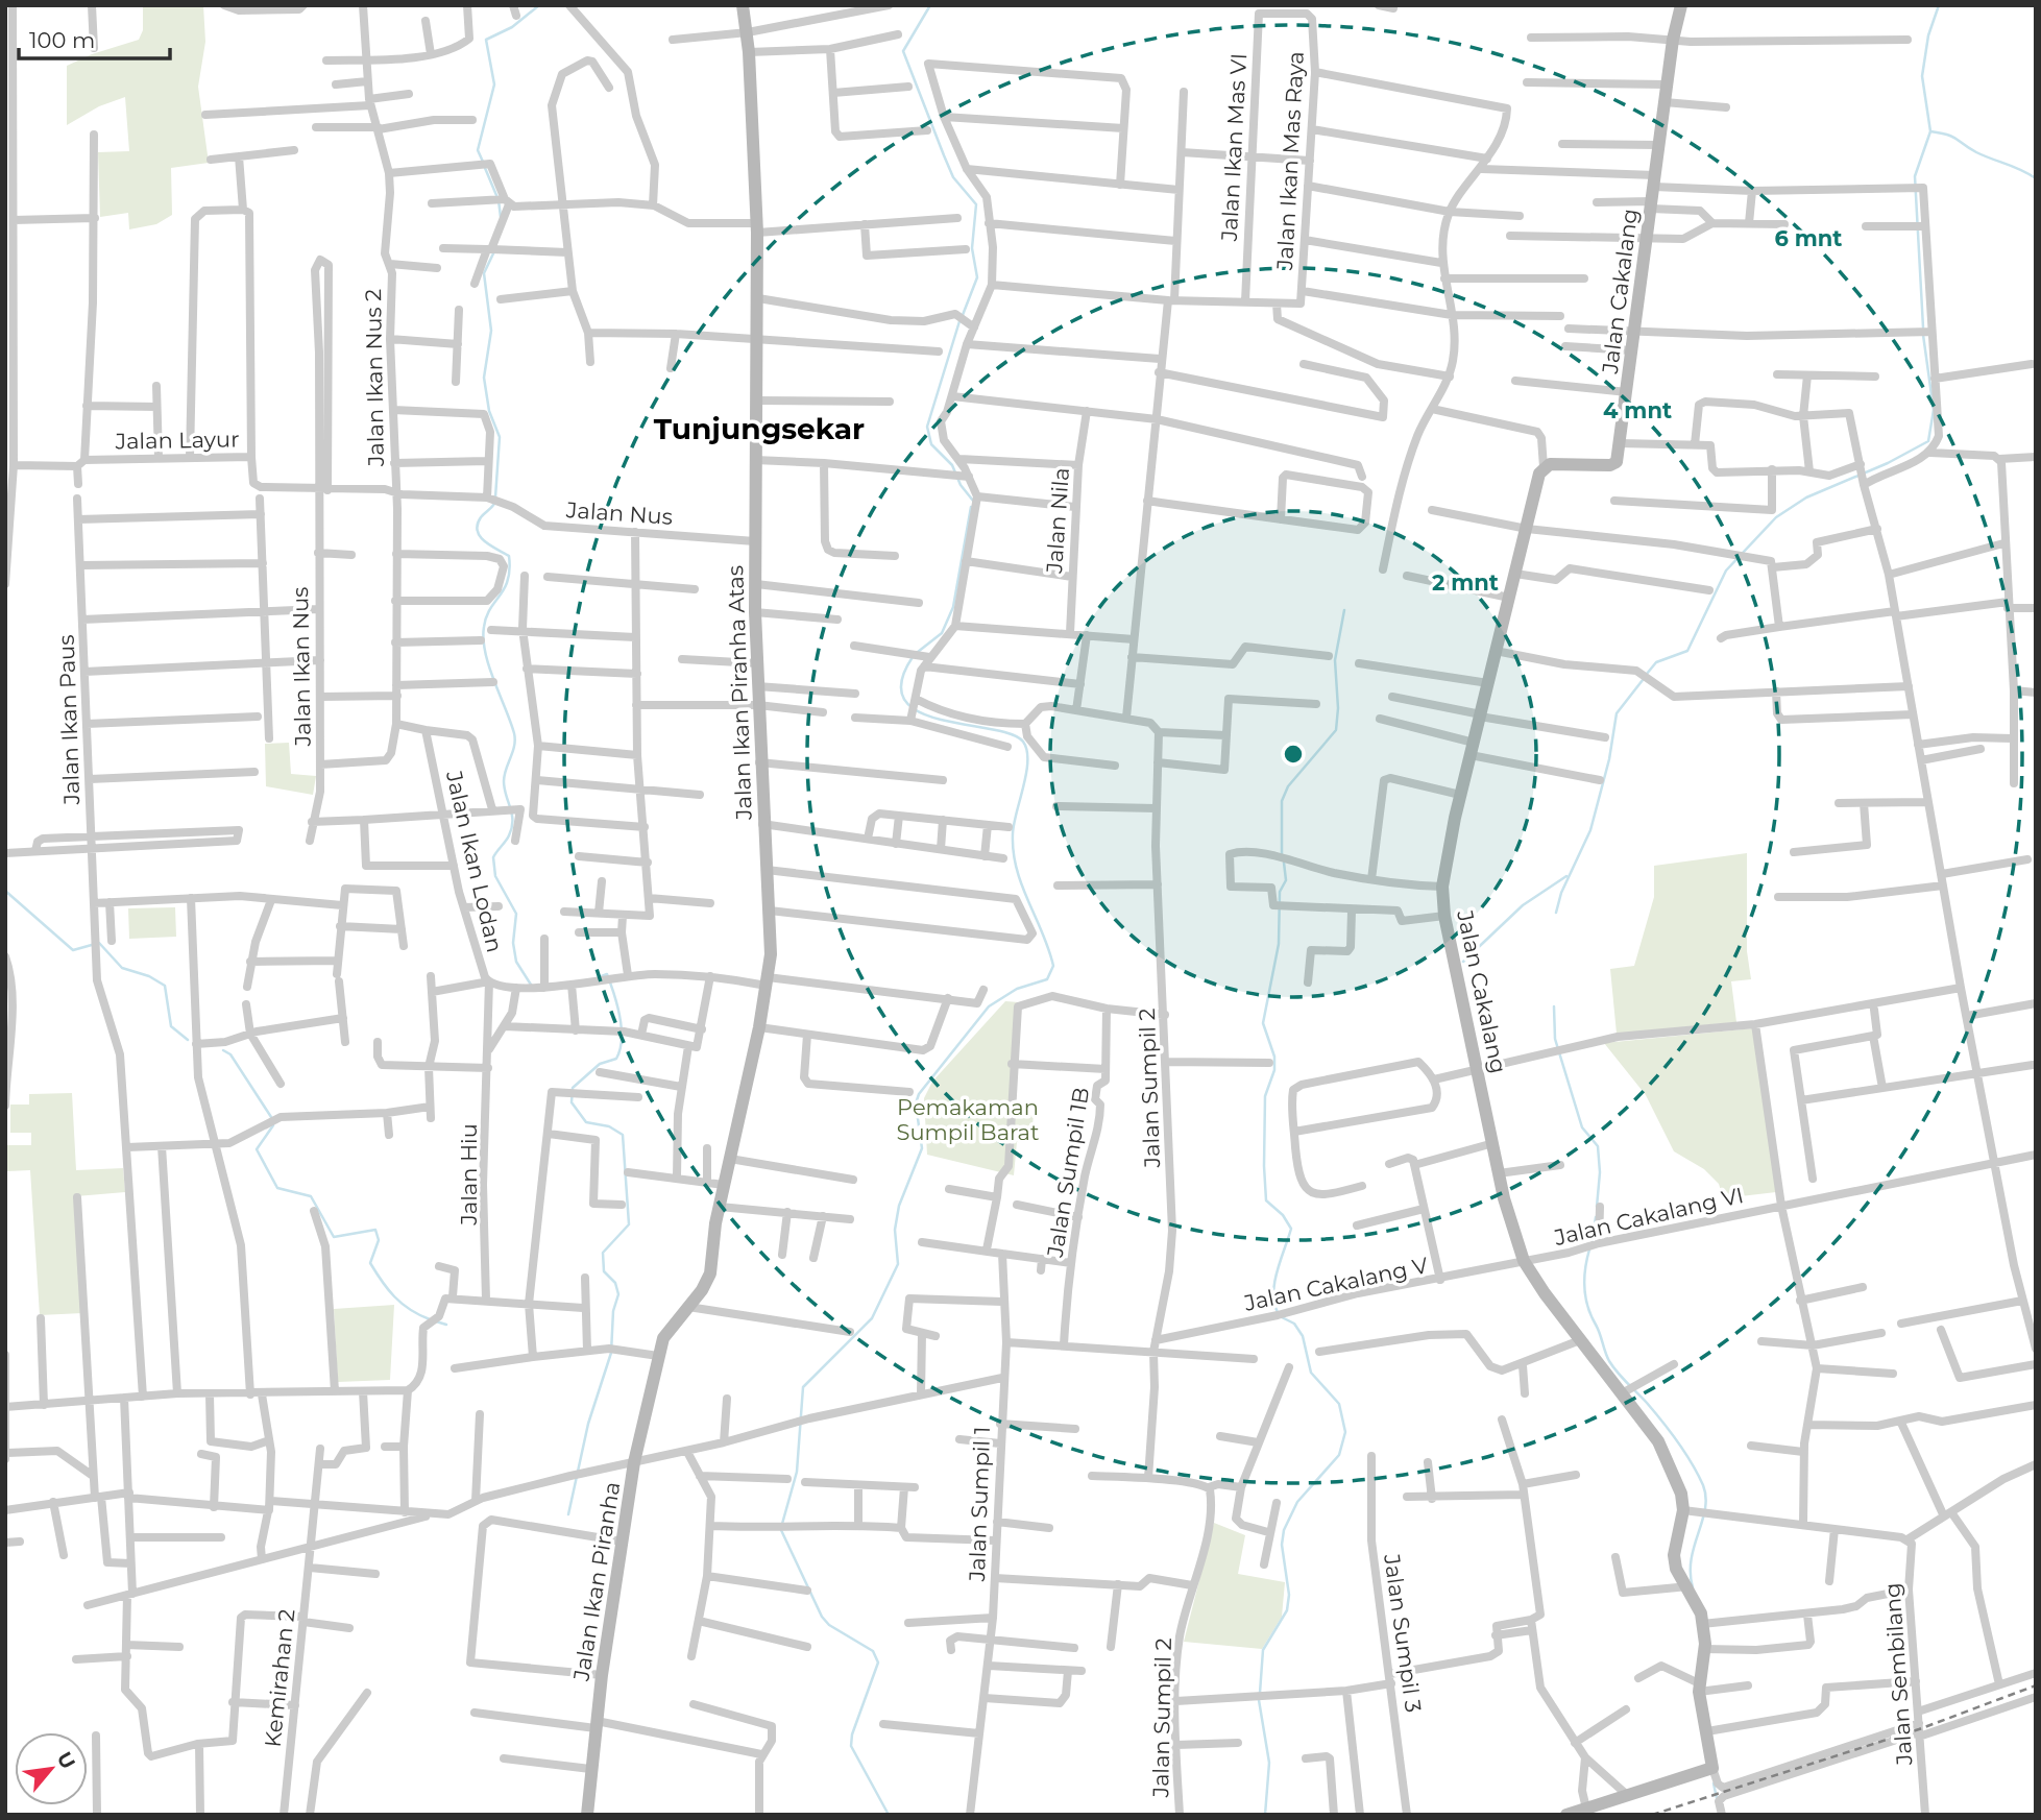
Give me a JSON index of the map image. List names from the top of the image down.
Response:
{
  "streets": {
    "street": [
      "Jalan Ikan Mas VI",
      "Jalan Ikan Mas Raya",
      "Jalan Cakalang",
      "Jalan Ikan Nus 2",
      "Jalan Layur",
      "Jalan Nus",
      "Jalan Nila",
      "Jalan Ikan Nus",
      "Jalan Ikan Piranha Atas",
      "Jalan Ikan Paus",
      "Jalan Ikan Lodan",
      "Jalan Sumpil 2",
      "Jalan Sumpil 1B",
      "Jalan Hiu",
      "Jalan Cakalang VI",
      "Jalan Cakalang V",
      "Jalan Sumpil 1",
      "Jalan Ikan Piranha",
      "Jalan Sumpil 3",
      "Jalan Sembilang",
      "Kemirahan 2"
    ]
  },
  "crossings": [
    ["Jalan Ikan Mas VI", "Jalan Ikan Mas Raya"],
    ["Jalan Cakalang", "Jalan Cakalang VI"],
    ["Jalan Cakalang", "Jalan Cakalang V"],
    ["Jalan Ikan Nus 2", "Jalan Nus"],
    ["Jalan Layur", "Jalan Nus"],
    ["Jalan Layur", "Jalan Ikan Nus"],
    ["Jalan Nus", "Jalan Ikan Nus"],
    ["Jalan Nus", "Jalan Ikan Piranha Atas"],
    ["Jalan Ikan Piranha Atas", "Jalan Ikan Lodan"],
    ["Jalan Ikan Piranha Atas", "Jalan Ikan Piranha"],
    ["Jalan Ikan Lodan", "Jalan Hiu"],
    ["Jalan Sumpil 2", "Jalan Cakalang V"],
    ["Jalan Cakalang VI", "Jalan Cakalang V"]
  ],
  "districts": ["Tunjungsekar"],
  "parks": ["Pemakaman Sumpil Barat"],
  "scale_bar": "100 m",
  "north": "top right",
  "rings": ["6 mnt", "4 mnt", "2 mnt"]
}
